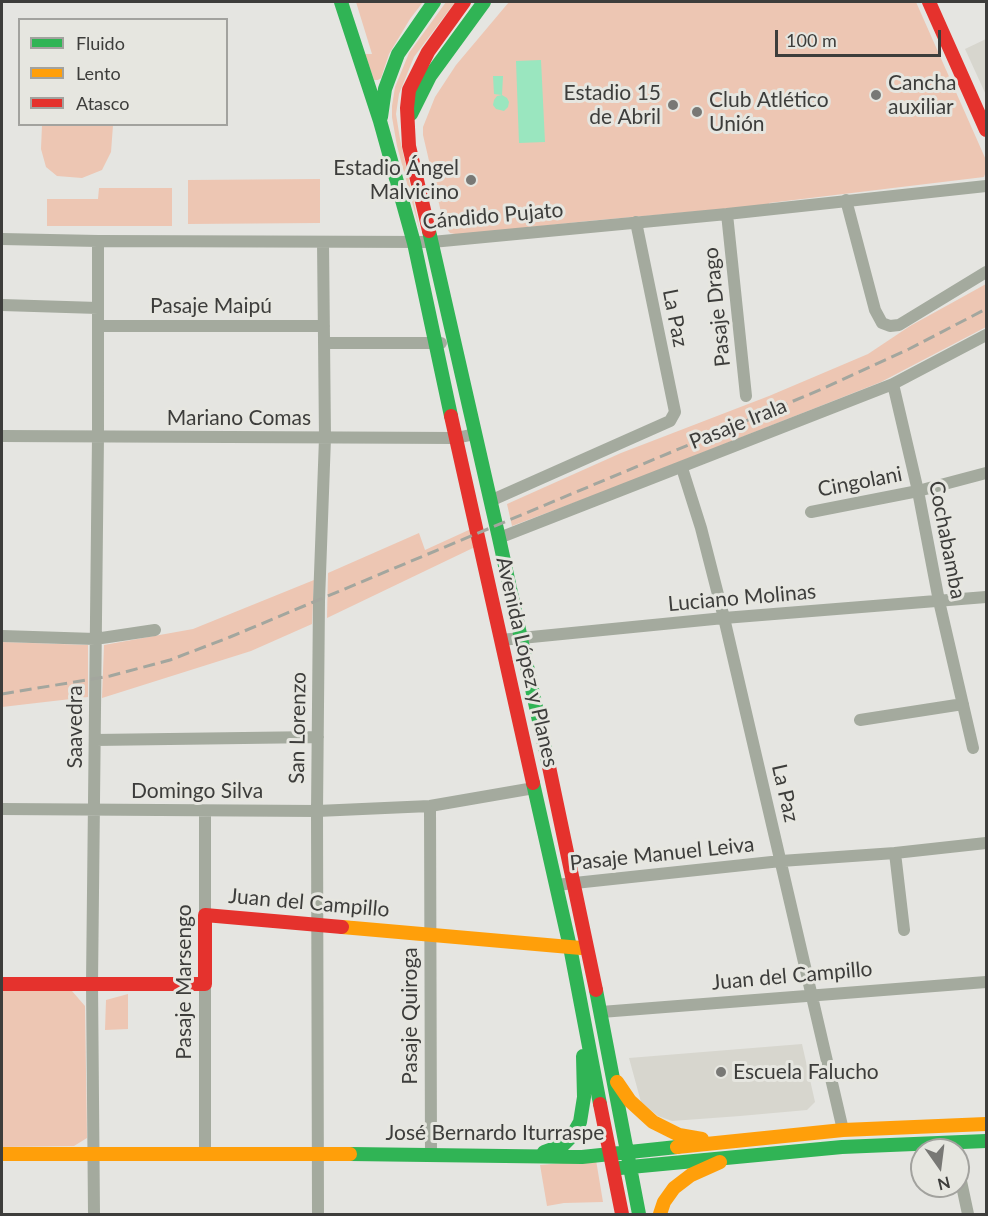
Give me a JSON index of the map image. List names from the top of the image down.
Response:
{
  "streets": {
    "main road": [
      "Avenida López y Planes",
      "Juan del Campillo",
      "Pasaje Marsengo",
      "José Bernardo Iturraspe"
    ],
    "street": [
      "Cándido Pujato",
      "Pasaje Maipú",
      "Pasaje Drago",
      "La Paz",
      "Mariano Comas",
      "Pasaje Irala",
      "Cingolani",
      "Cochabamba",
      "Luciano Molinas",
      "Saavedra",
      "San Lorenzo",
      "Domingo Silva",
      "Pasaje Manuel Leiva",
      "Pasaje Quiroga"
    ]
  },
  "crossings": [
    ["Cándido Pujato", "Pasaje Drago"],
    ["Cándido Pujato", "La Paz"],
    ["Cándido Pujato", "Avenida López y Planes"],
    ["Cándido Pujato", "Saavedra"],
    ["Cándido Pujato", "San Lorenzo"],
    ["Pasaje Maipú", "Saavedra"],
    ["Pasaje Maipú", "San Lorenzo"],
    ["La Paz", "Pasaje Irala"],
    ["La Paz", "Luciano Molinas"],
    ["La Paz", "Pasaje Manuel Leiva"],
    ["La Paz", "Juan del Campillo"],
    ["La Paz", "José Bernardo Iturraspe"],
    ["Mariano Comas", "Avenida López y Planes"],
    ["Mariano Comas", "Saavedra"],
    ["Mariano Comas", "San Lorenzo"],
    ["Pasaje Irala", "Cochabamba"],
    ["Pasaje Irala", "Avenida López y Planes"],
    ["Cingolani", "Cochabamba"],
    ["Cochabamba", "Luciano Molinas"],
    ["Luciano Molinas", "Avenida López y Planes"],
    ["Avenida López y Planes", "Domingo Silva"],
    ["Avenida López y Planes", "Pasaje Manuel Leiva"],
    ["Avenida López y Planes", "Juan del Campillo"],
    ["Avenida López y Planes", "José Bernardo Iturraspe"],
    ["Saavedra", "Domingo Silva"],
    ["Saavedra", "José Bernardo Iturraspe"],
    ["San Lorenzo", "Domingo Silva"],
    ["San Lorenzo", "Juan del Campillo"],
    ["San Lorenzo", "José Bernardo Iturraspe"],
    ["Domingo Silva", "Pasaje Marsengo"],
    ["Domingo Silva", "Pasaje Quiroga"],
    ["Juan del Campillo", "Pasaje Marsengo"],
    ["Juan del Campillo", "Pasaje Quiroga"],
    ["Pasaje Marsengo", "José Bernardo Iturraspe"],
    ["Pasaje Quiroga", "José Bernardo Iturraspe"]
  ],
  "places": [
    "Cancha auxiliar",
    "Estadio 15 de Abril",
    "Club Atlético Unión",
    "Estadio Ángel Malvicino",
    "Escuela Falucho"
  ],
  "legend": ["Fluido", "Lento", "Atasco"],
  "scale_bar": "100 m",
  "north": "bottom"
}
